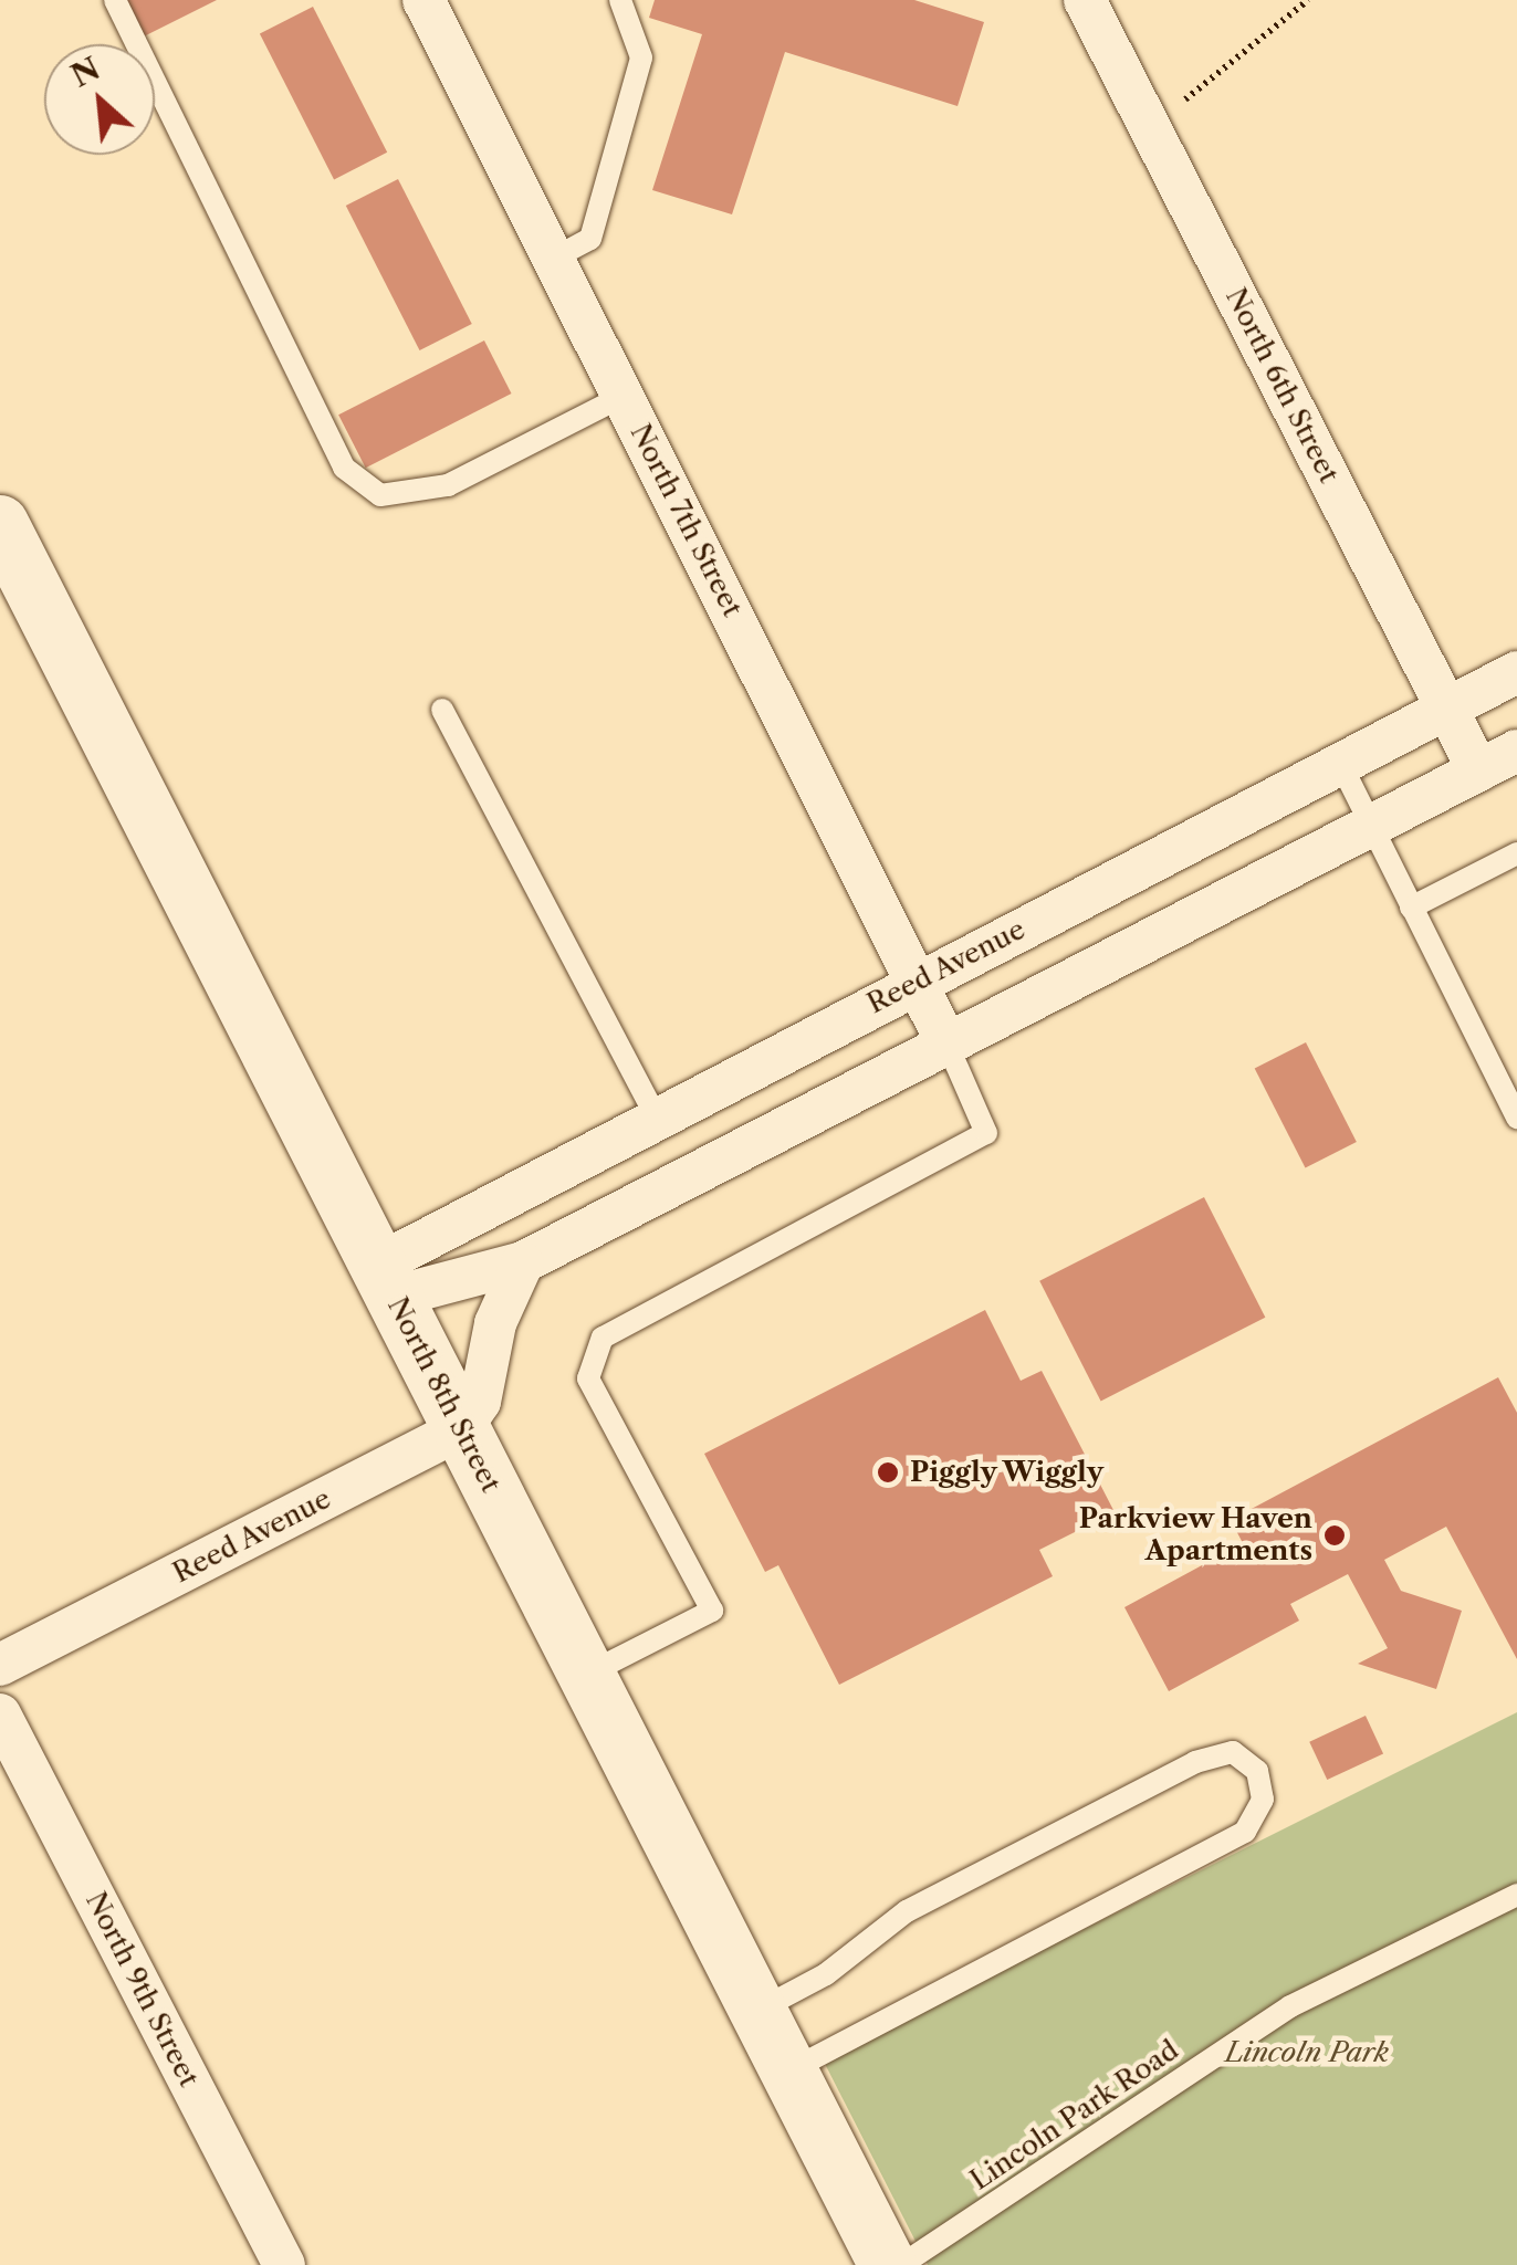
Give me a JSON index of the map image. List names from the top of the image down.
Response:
{
  "streets": {
    "street": [
      "North 6th Street",
      "North 7th Street",
      "Reed Avenue",
      "North 8th Street",
      "North 9th Street"
    ],
    "lane": ["Lincoln Park Road"]
  },
  "crossings": [
    ["North 6th Street", "Reed Avenue"],
    ["North 7th Street", "Reed Avenue"],
    ["Reed Avenue", "North 8th Street"]
  ],
  "parks": ["Lincoln Park"],
  "places": ["Piggly Wiggly", "Parkview Haven Apartments"],
  "north": "top left"
}
